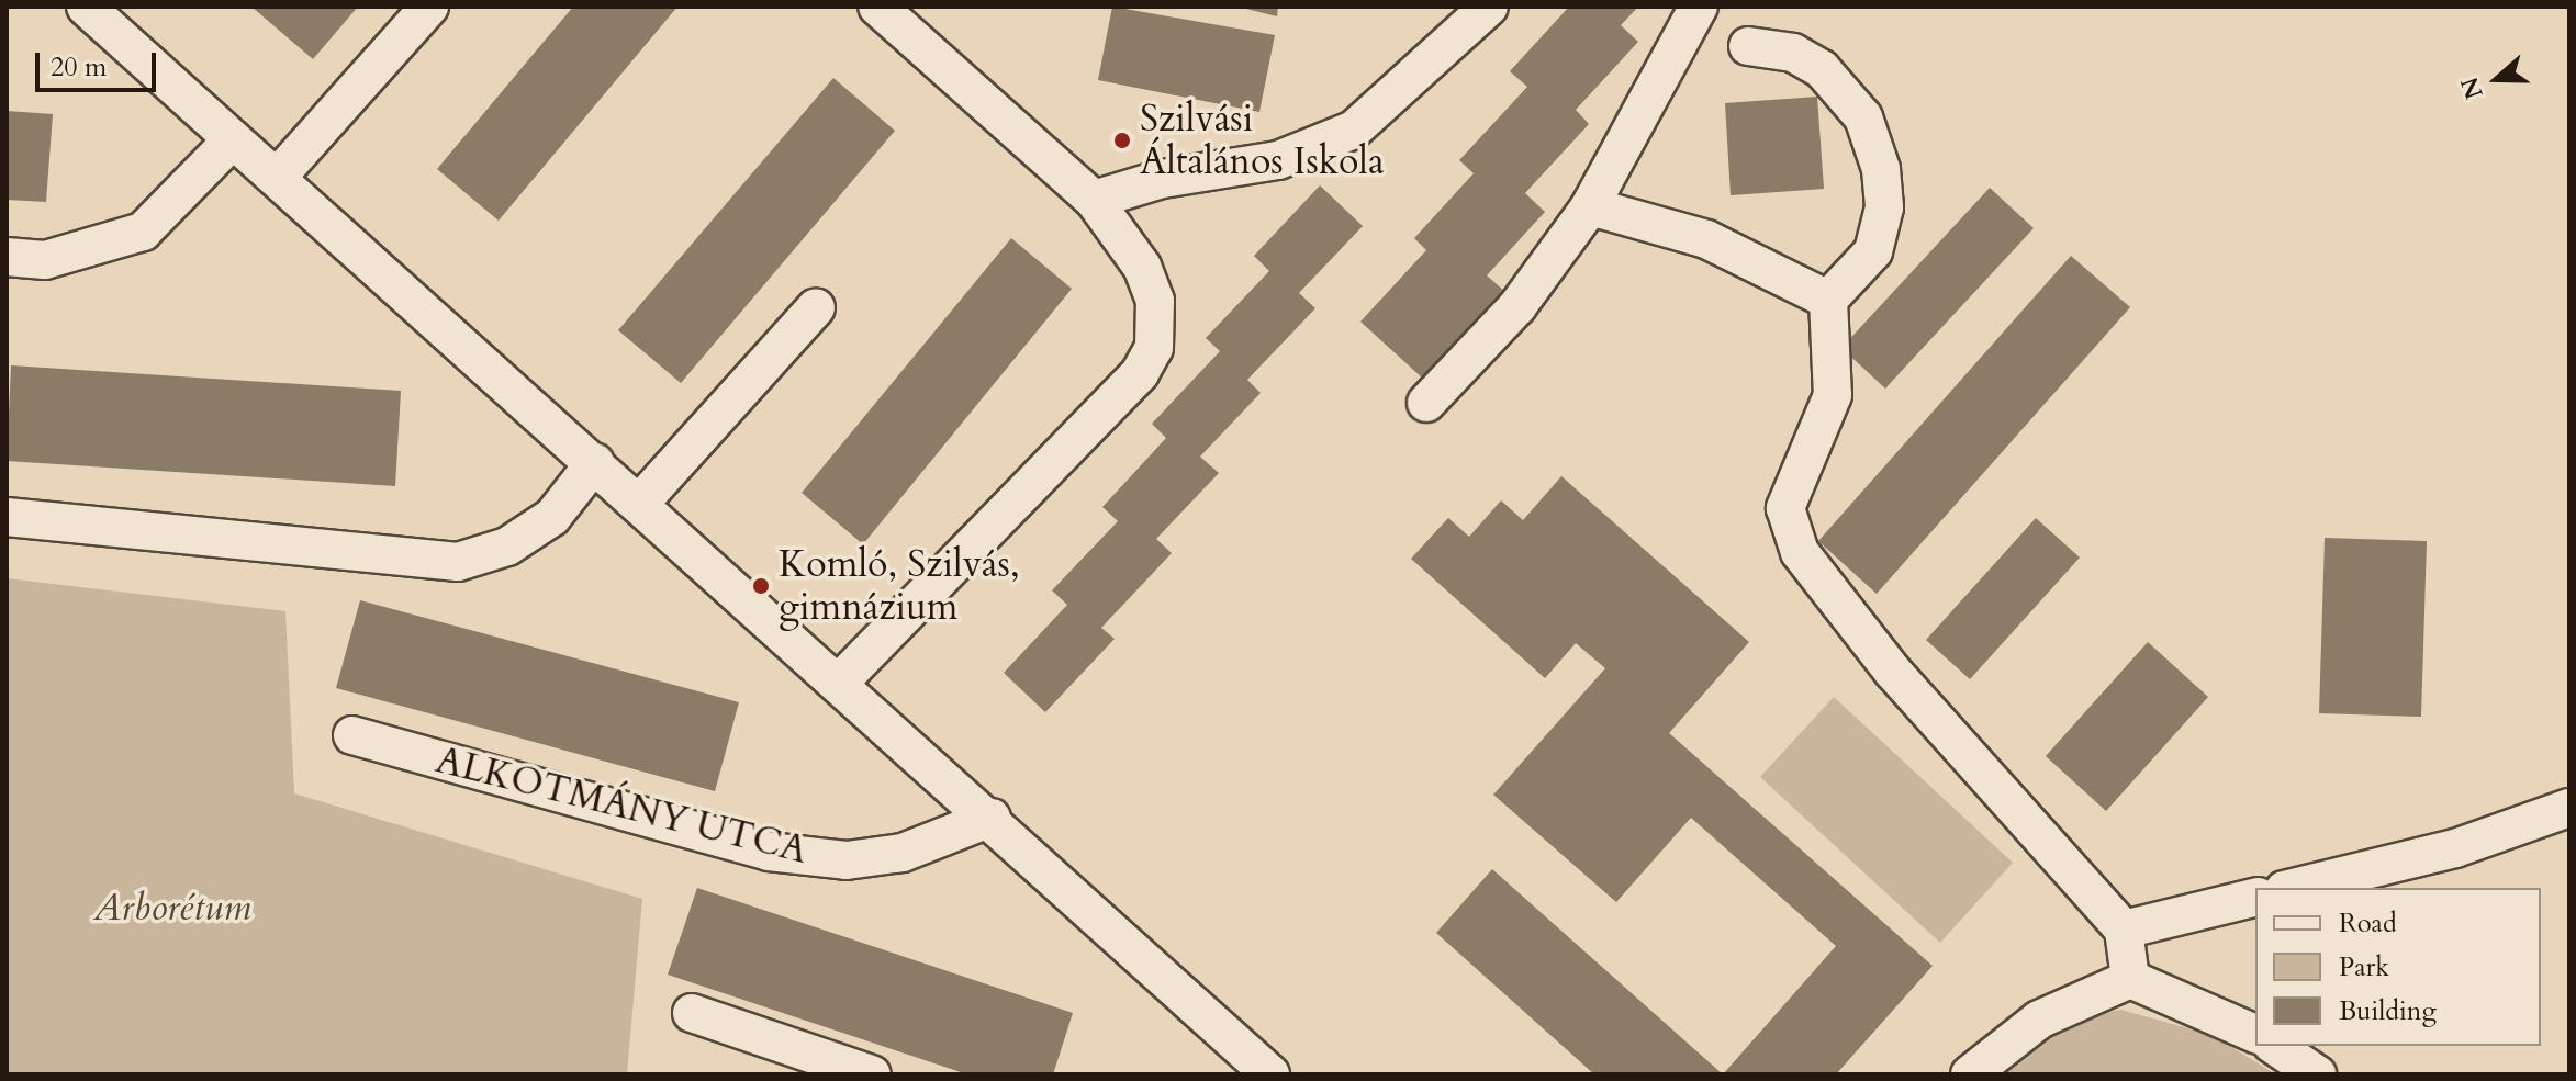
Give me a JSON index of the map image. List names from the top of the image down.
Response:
{
  "streets": {
    "street": ["ALKOTMÁNY UTCA"]
  },
  "parks": ["Arborétum"],
  "places": ["Szilvási Általános Iskola", "Komló, Szilvás, gimnázium"],
  "legend": ["Road", "Park", "Building"],
  "scale_bar": "20 m",
  "north": "left"
}
